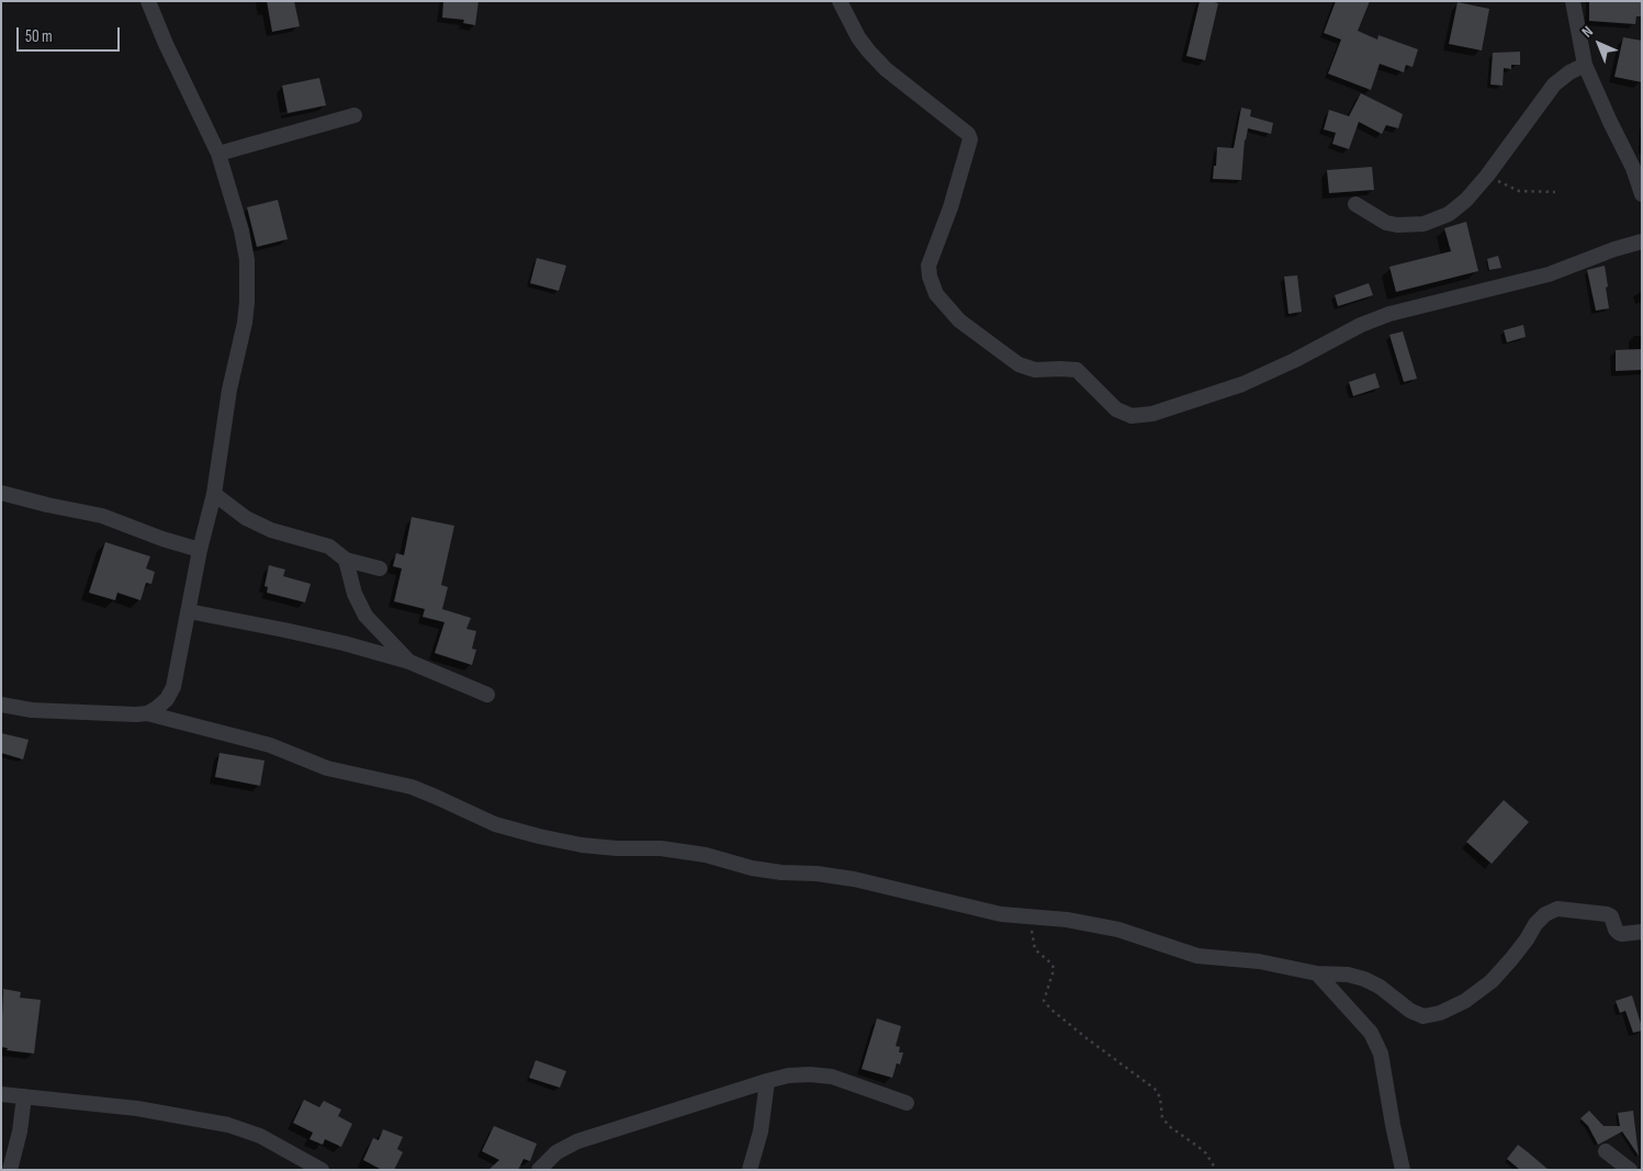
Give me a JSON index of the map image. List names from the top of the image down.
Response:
{
  "scale_bar": "50 m",
  "north": "top left"
}
